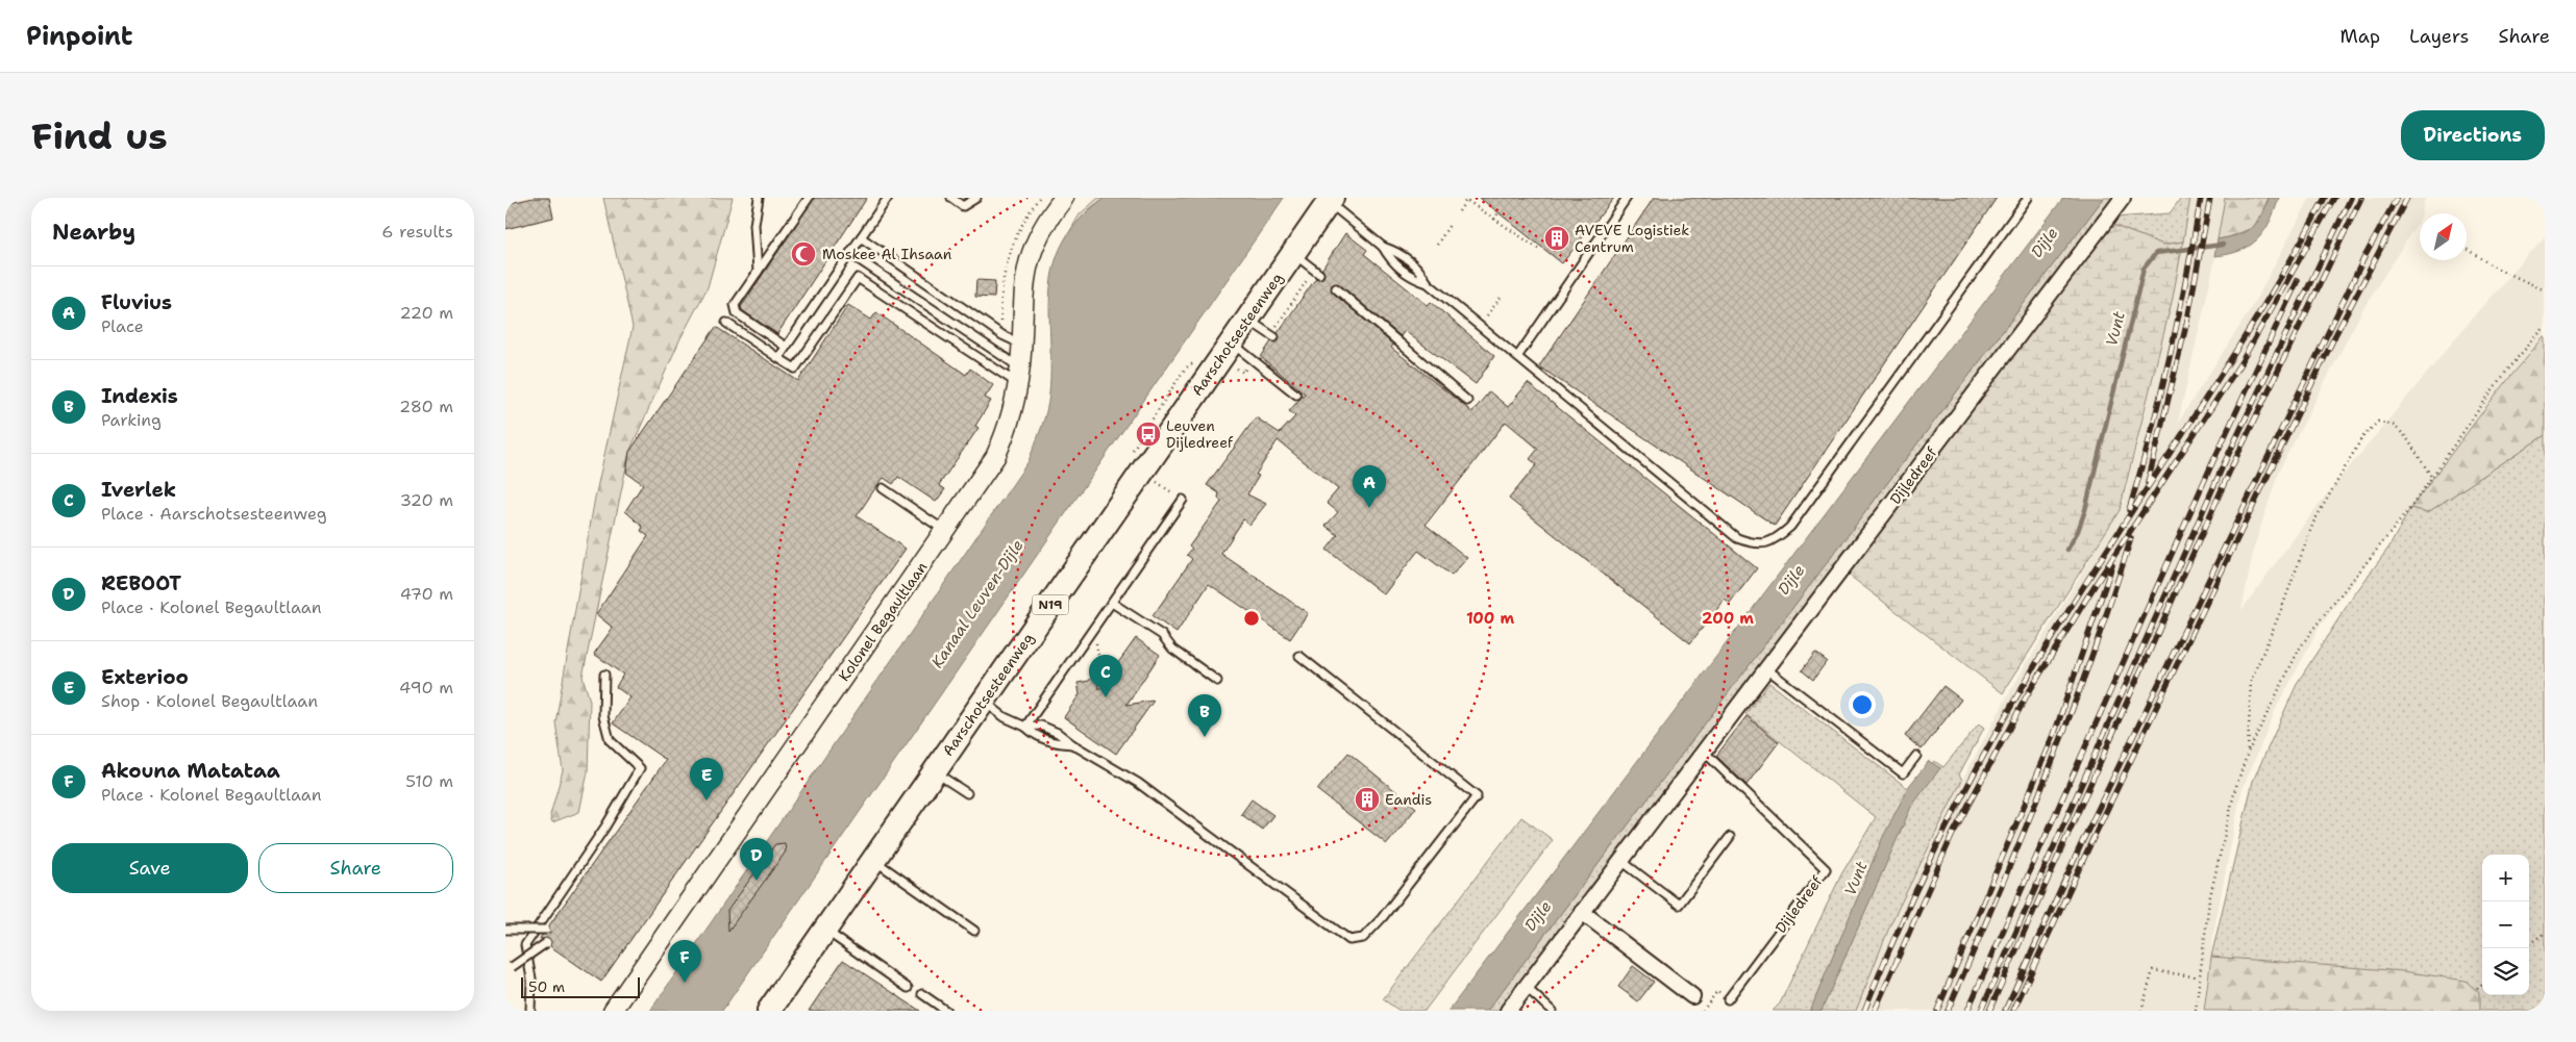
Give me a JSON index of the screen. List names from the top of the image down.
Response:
{
  "streets": {
    "main road": ["Aarschotsesteenweg", "N19"],
    "street": ["Dijledreef", "Kolonel Begaultlaan"]
  },
  "water": ["Dijle", "Vunt", "Kanaal Leuven-Dijle"],
  "places": {
    "building": ["AVEVE Logistiek Centrum", "Eandis"],
    "mosque": ["Moskee Al Ihsaan"],
    "bus stop": ["Leuven Dijledreef"]
  },
  "scale_bar": "50 m",
  "north": "top right",
  "page": {
    "header": "Pinpoint",
    "nav": ["Map", "Layers", "Share"],
    "buttons": [
      "Directions",
      ["Save", "Share"]
    ],
    "title": "Find us",
    "heading": ["Nearby", "6 results"],
    "list": [
      {
        "mark": "A",
        "name": "Fluvius",
        "note": "Place",
        "value": "220 m"
      },
      {
        "mark": "B",
        "name": "Indexis",
        "note": "Parking",
        "value": "280 m"
      },
      {
        "mark": "C",
        "name": "Iverlek",
        "note": "Place · Aarschotsesteenweg",
        "value": "320 m"
      },
      {
        "mark": "D",
        "name": "REBOOT",
        "note": "Place · Kolonel Begaultlaan",
        "value": "470 m"
      },
      {
        "mark": "E",
        "name": "Exterioo",
        "note": "Shop · Kolonel Begaultlaan",
        "value": "490 m"
      },
      {
        "mark": "F",
        "name": "Akouna Matataa",
        "note": "Place · Kolonel Begaultlaan",
        "value": "510 m"
      }
    ],
    "pins": [
      "A",
      "C",
      "B",
      "E",
      "D",
      "F"
    ],
    "map_buttons": ["+", "−"],
    "scale": "50 m"
  },
  "rings": ["100 m", "200 m"]
}
